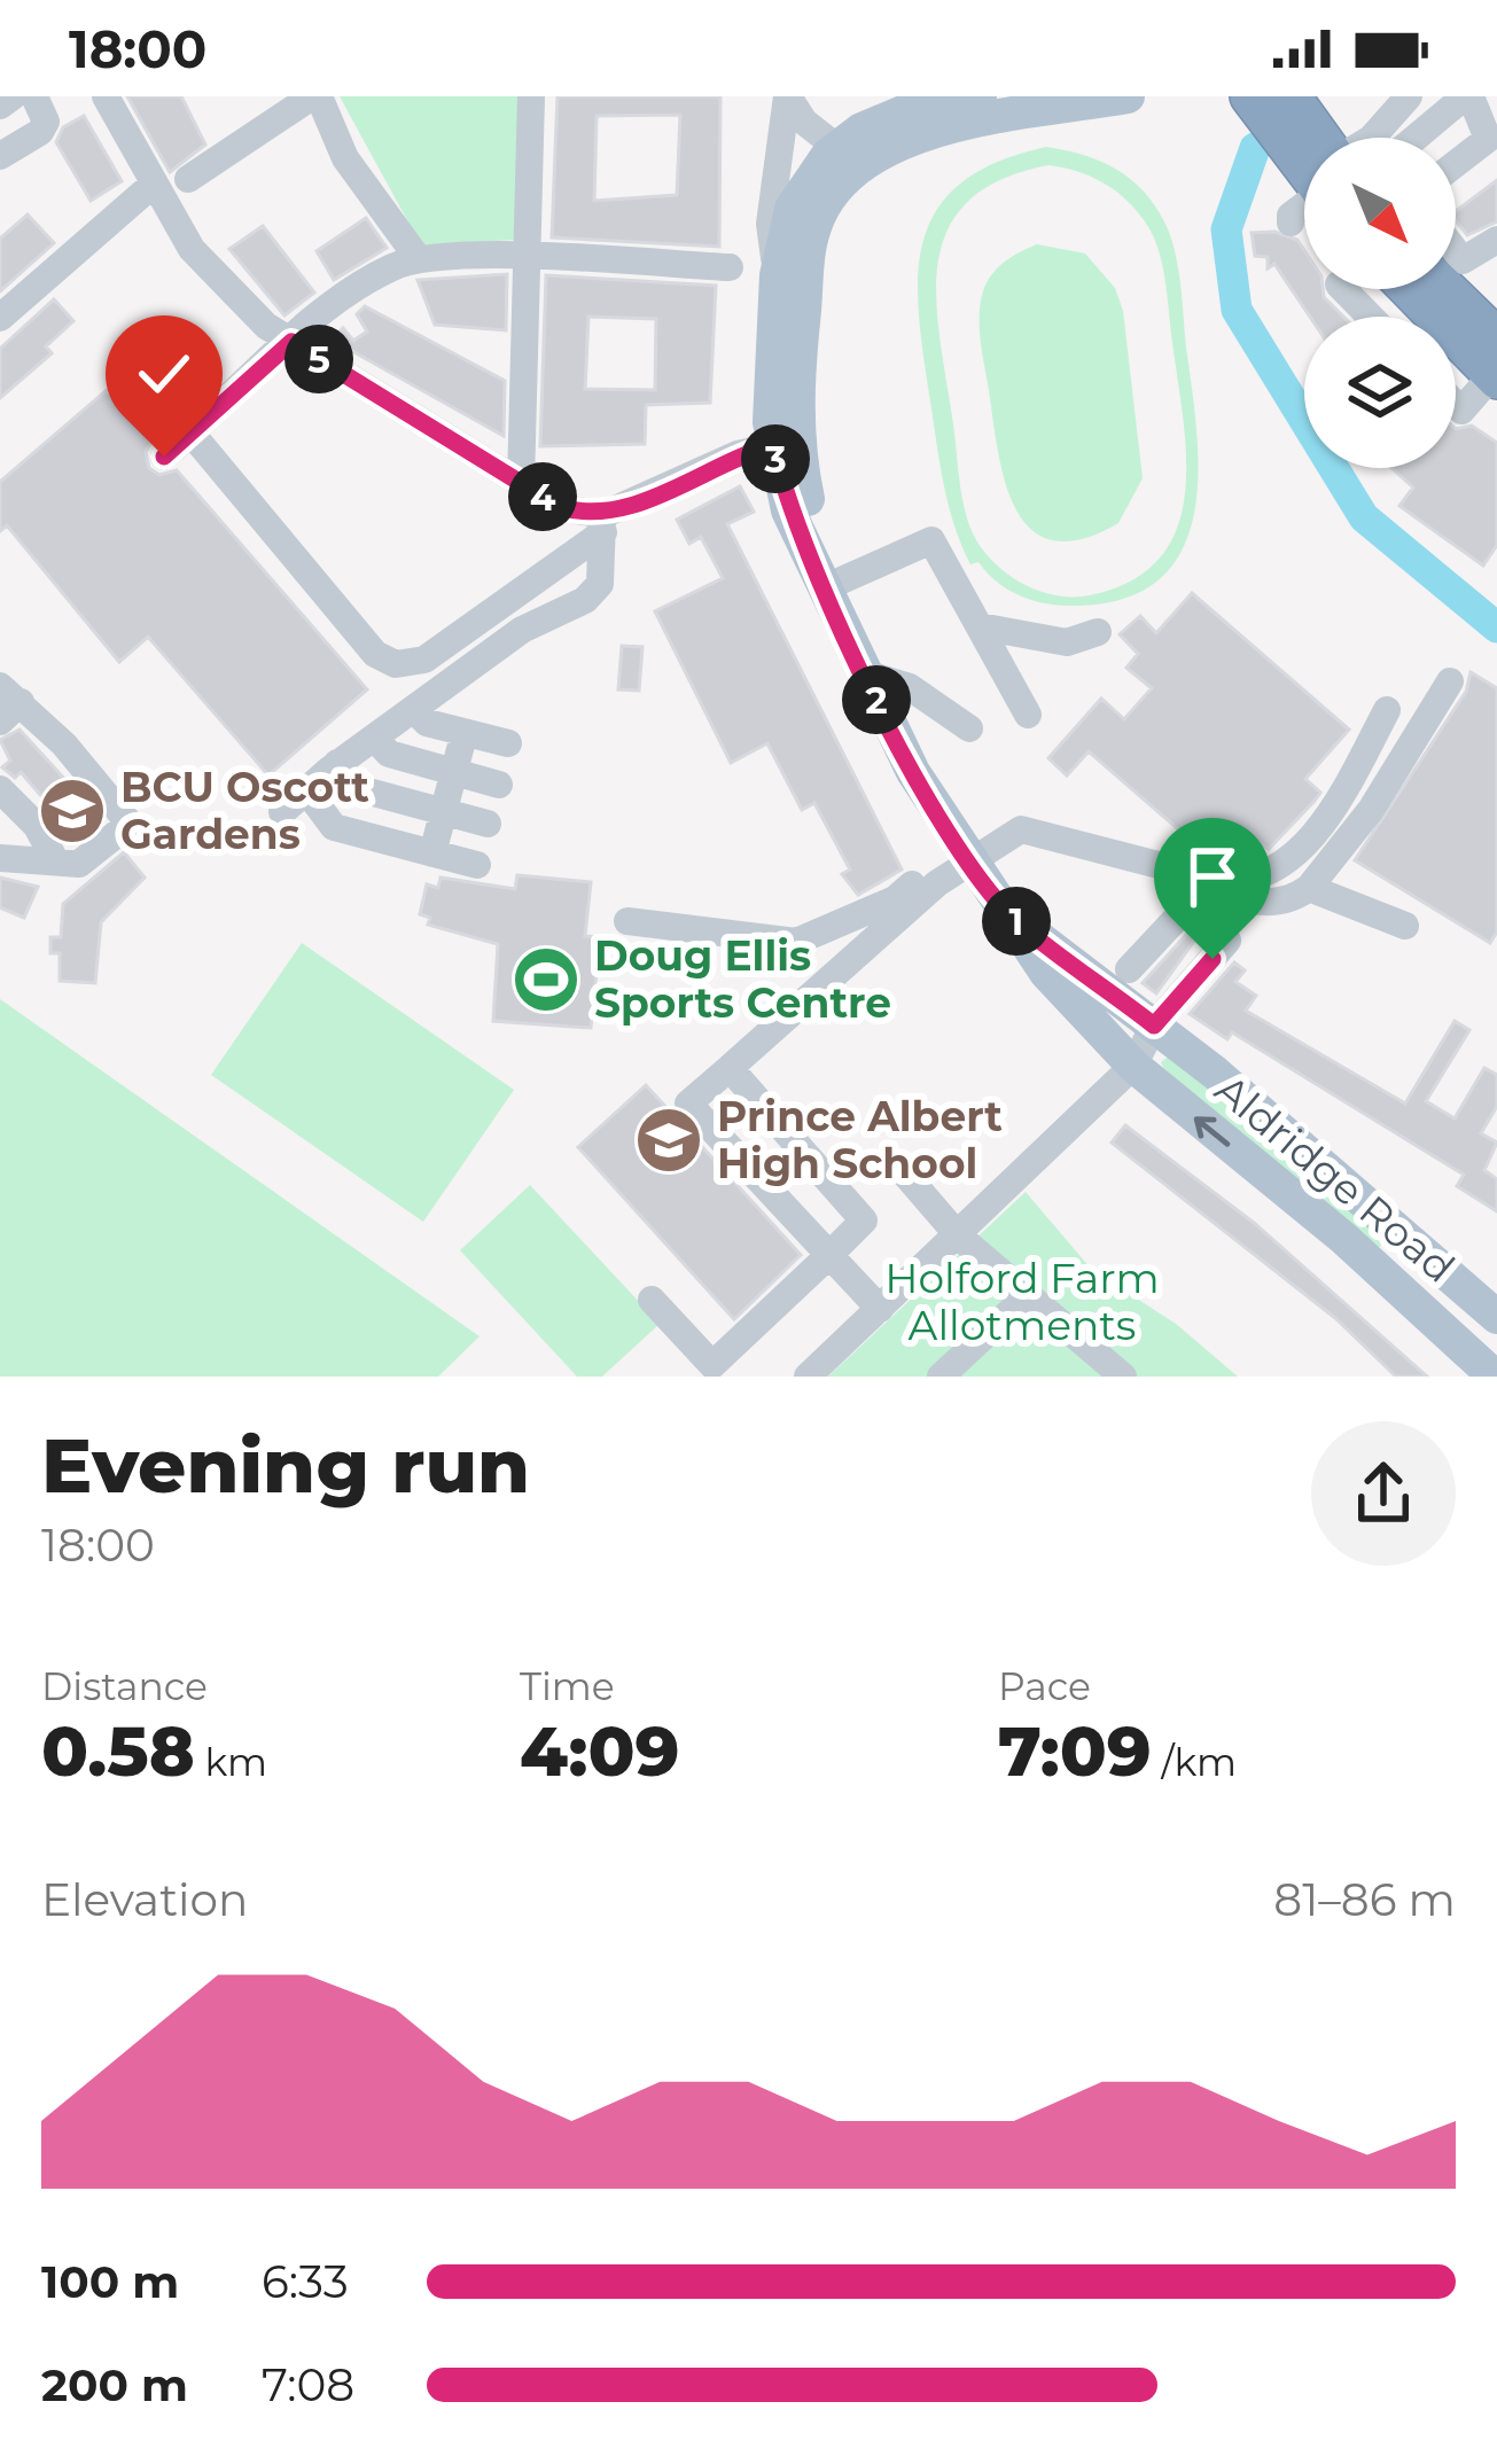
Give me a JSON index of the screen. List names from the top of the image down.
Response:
{
  "streets": {
    "main road": ["Aldridge Road"]
  },
  "parks": ["Holford Farm Allotments"],
  "places": {
    "school or university": ["BCU Oscott Gardens", "Prince Albert High School"],
    "sports": ["Doug Ellis Sports Centre"]
  },
  "north": "bottom right",
  "page": {
    "status": "18:00",
    "pins": [
      "5",
      "3",
      "4",
      "2",
      "1"
    ],
    "heading": ["Evening run", "18:00"],
    "stats": [
      ["Distance", "0.58 km"],
      ["Time", "4:09"],
      ["Pace", "7:09 /km"]
    ],
    "chart": ["Elevation", "81–86 m"],
    "list": [
      {
        "name": "100 m",
        "note": "6:33"
      },
      {
        "name": "200 m",
        "note": "7:08"
      }
    ]
  }
}
